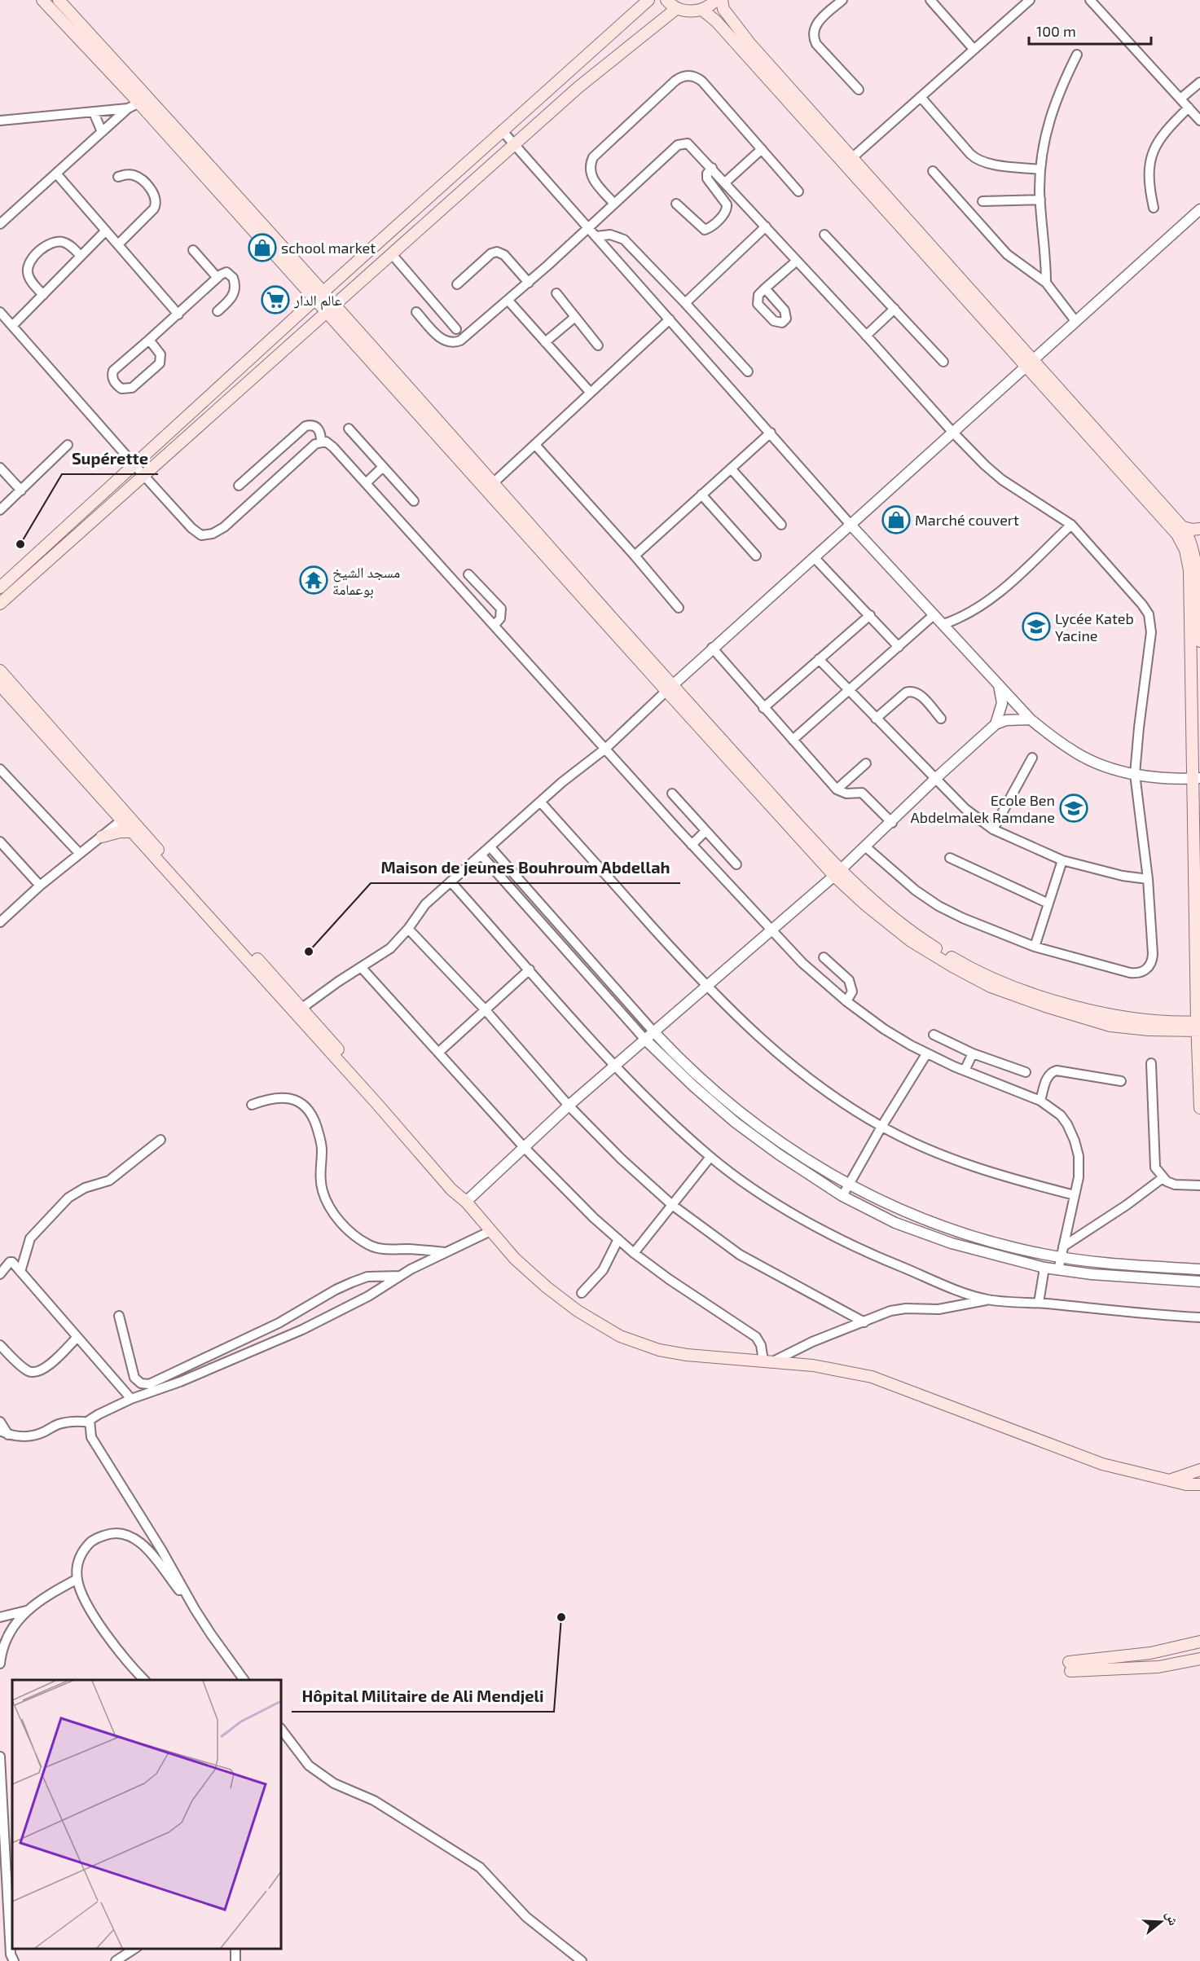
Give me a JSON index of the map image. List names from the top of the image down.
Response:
{
  "places": {
    "shop": ["school market", "Marché couvert"],
    "supermarket": ["عالم الدار"],
    "other": ["Supérette", "Maison de jeunes Bouhroum Abdellah", "Hôpital Militaire de Ali Mendjeli"],
    "temple": ["مسجد الشيخ بوعمامة"],
    "school or university": ["Lycée Kateb Yacine", "Ecole Ben Abdelmalek Ramdane"]
  },
  "scale_bar": "100 m",
  "north": "right"
}
